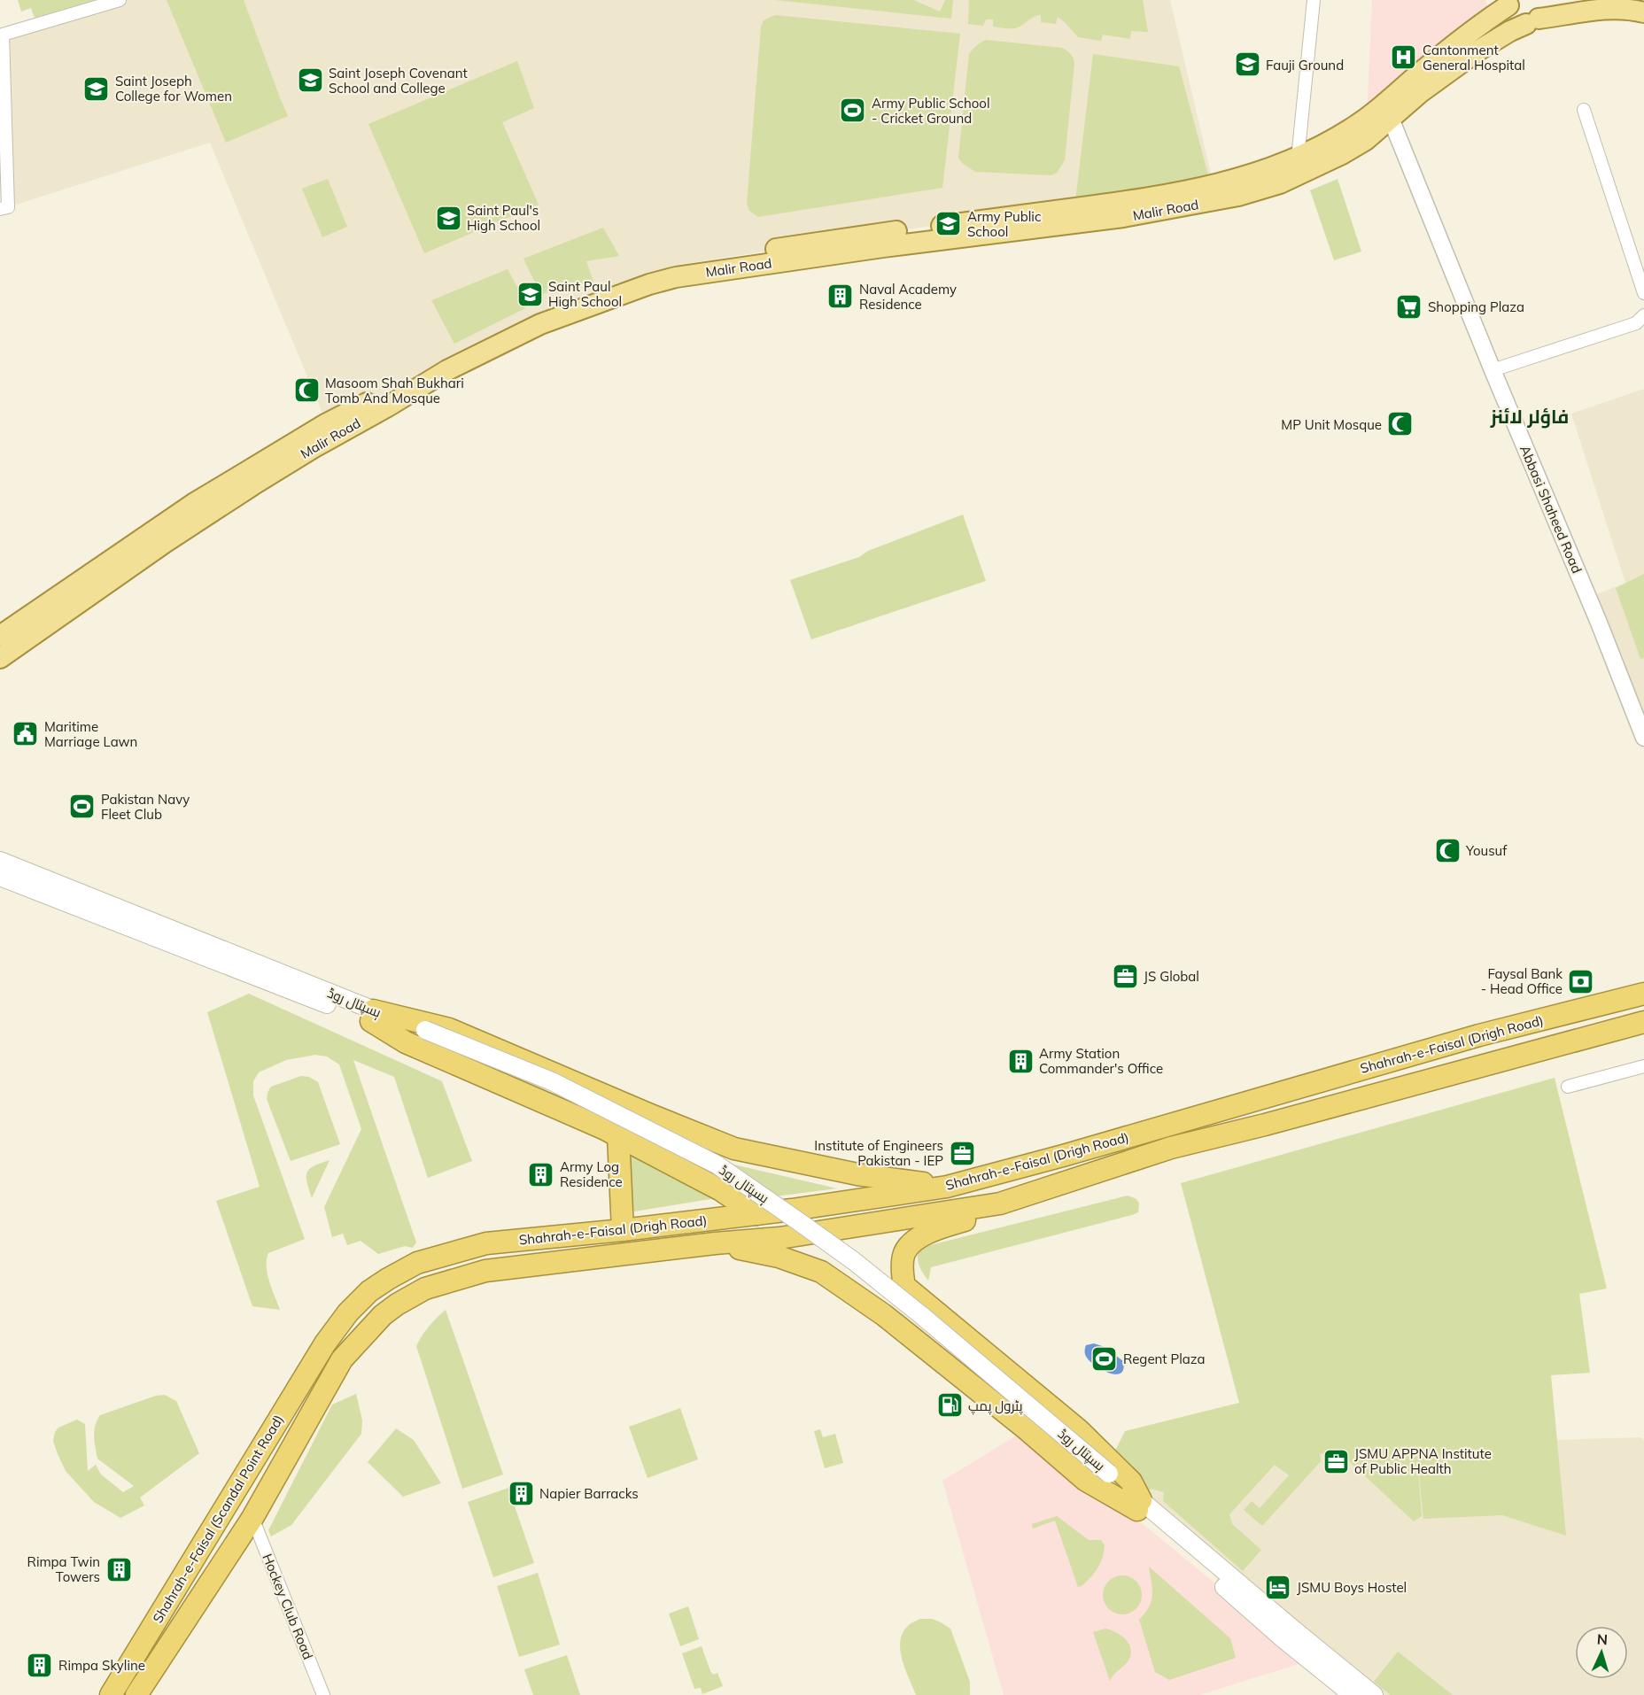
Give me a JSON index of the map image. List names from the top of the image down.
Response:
{
  "streets": {
    "highway": ["Shahrah-e-Faisal (Drigh Road)", "Shahrah-e-Faisal (Scandal Point Road)"],
    "main road": ["Malir Road", "ہسپتال روڈ"],
    "street": ["Abbasi Shaheed Road", "Hockey Club Road"]
  },
  "crossings": [
    ["Malir Road", "Abbasi Shaheed Road"],
    ["Shahrah-e-Faisal (Drigh Road)", "Shahrah-e-Faisal (Scandal Point Road)"],
    ["Shahrah-e-Faisal (Scandal Point Road)", "Hockey Club Road"]
  ],
  "districts": ["فاؤلر لائنز"],
  "places": {
    "hospital": ["Cantonment General Hospital"],
    "school or university": [
      "Fauji Ground",
      "Saint Joseph Covenant School and College",
      "Saint Joseph College for Women",
      "Saint Paul's High School",
      "Army Public School",
      "Saint Paul High School"
    ],
    "sports": ["Army Public School - Cricket Ground", "Pakistan Navy Fleet Club", "Regent Plaza"],
    "building": [
      "Naval Academy Residence",
      "Army Station Commander's Office",
      "Army Log Residence",
      "Napier Barracks",
      "Rimpa Twin Towers",
      "Rimpa Skyline"
    ],
    "supermarket": ["Shopping Plaza"],
    "mosque": ["Masoom Shah Bukhari Tomb And Mosque", "MP Unit Mosque", "Yousuf"],
    "public building": ["Maritime Marriage Lawn"],
    "office": ["JS Global", "Institute of Engineers Pakistan - IEP", "JSMU APPNA Institute of Public Health"],
    "bank": ["Faysal Bank - Head Office"],
    "fuel station": ["پٹرول پمپ"],
    "hotel": ["JSMU Boys Hostel"]
  },
  "north": "top"
}
